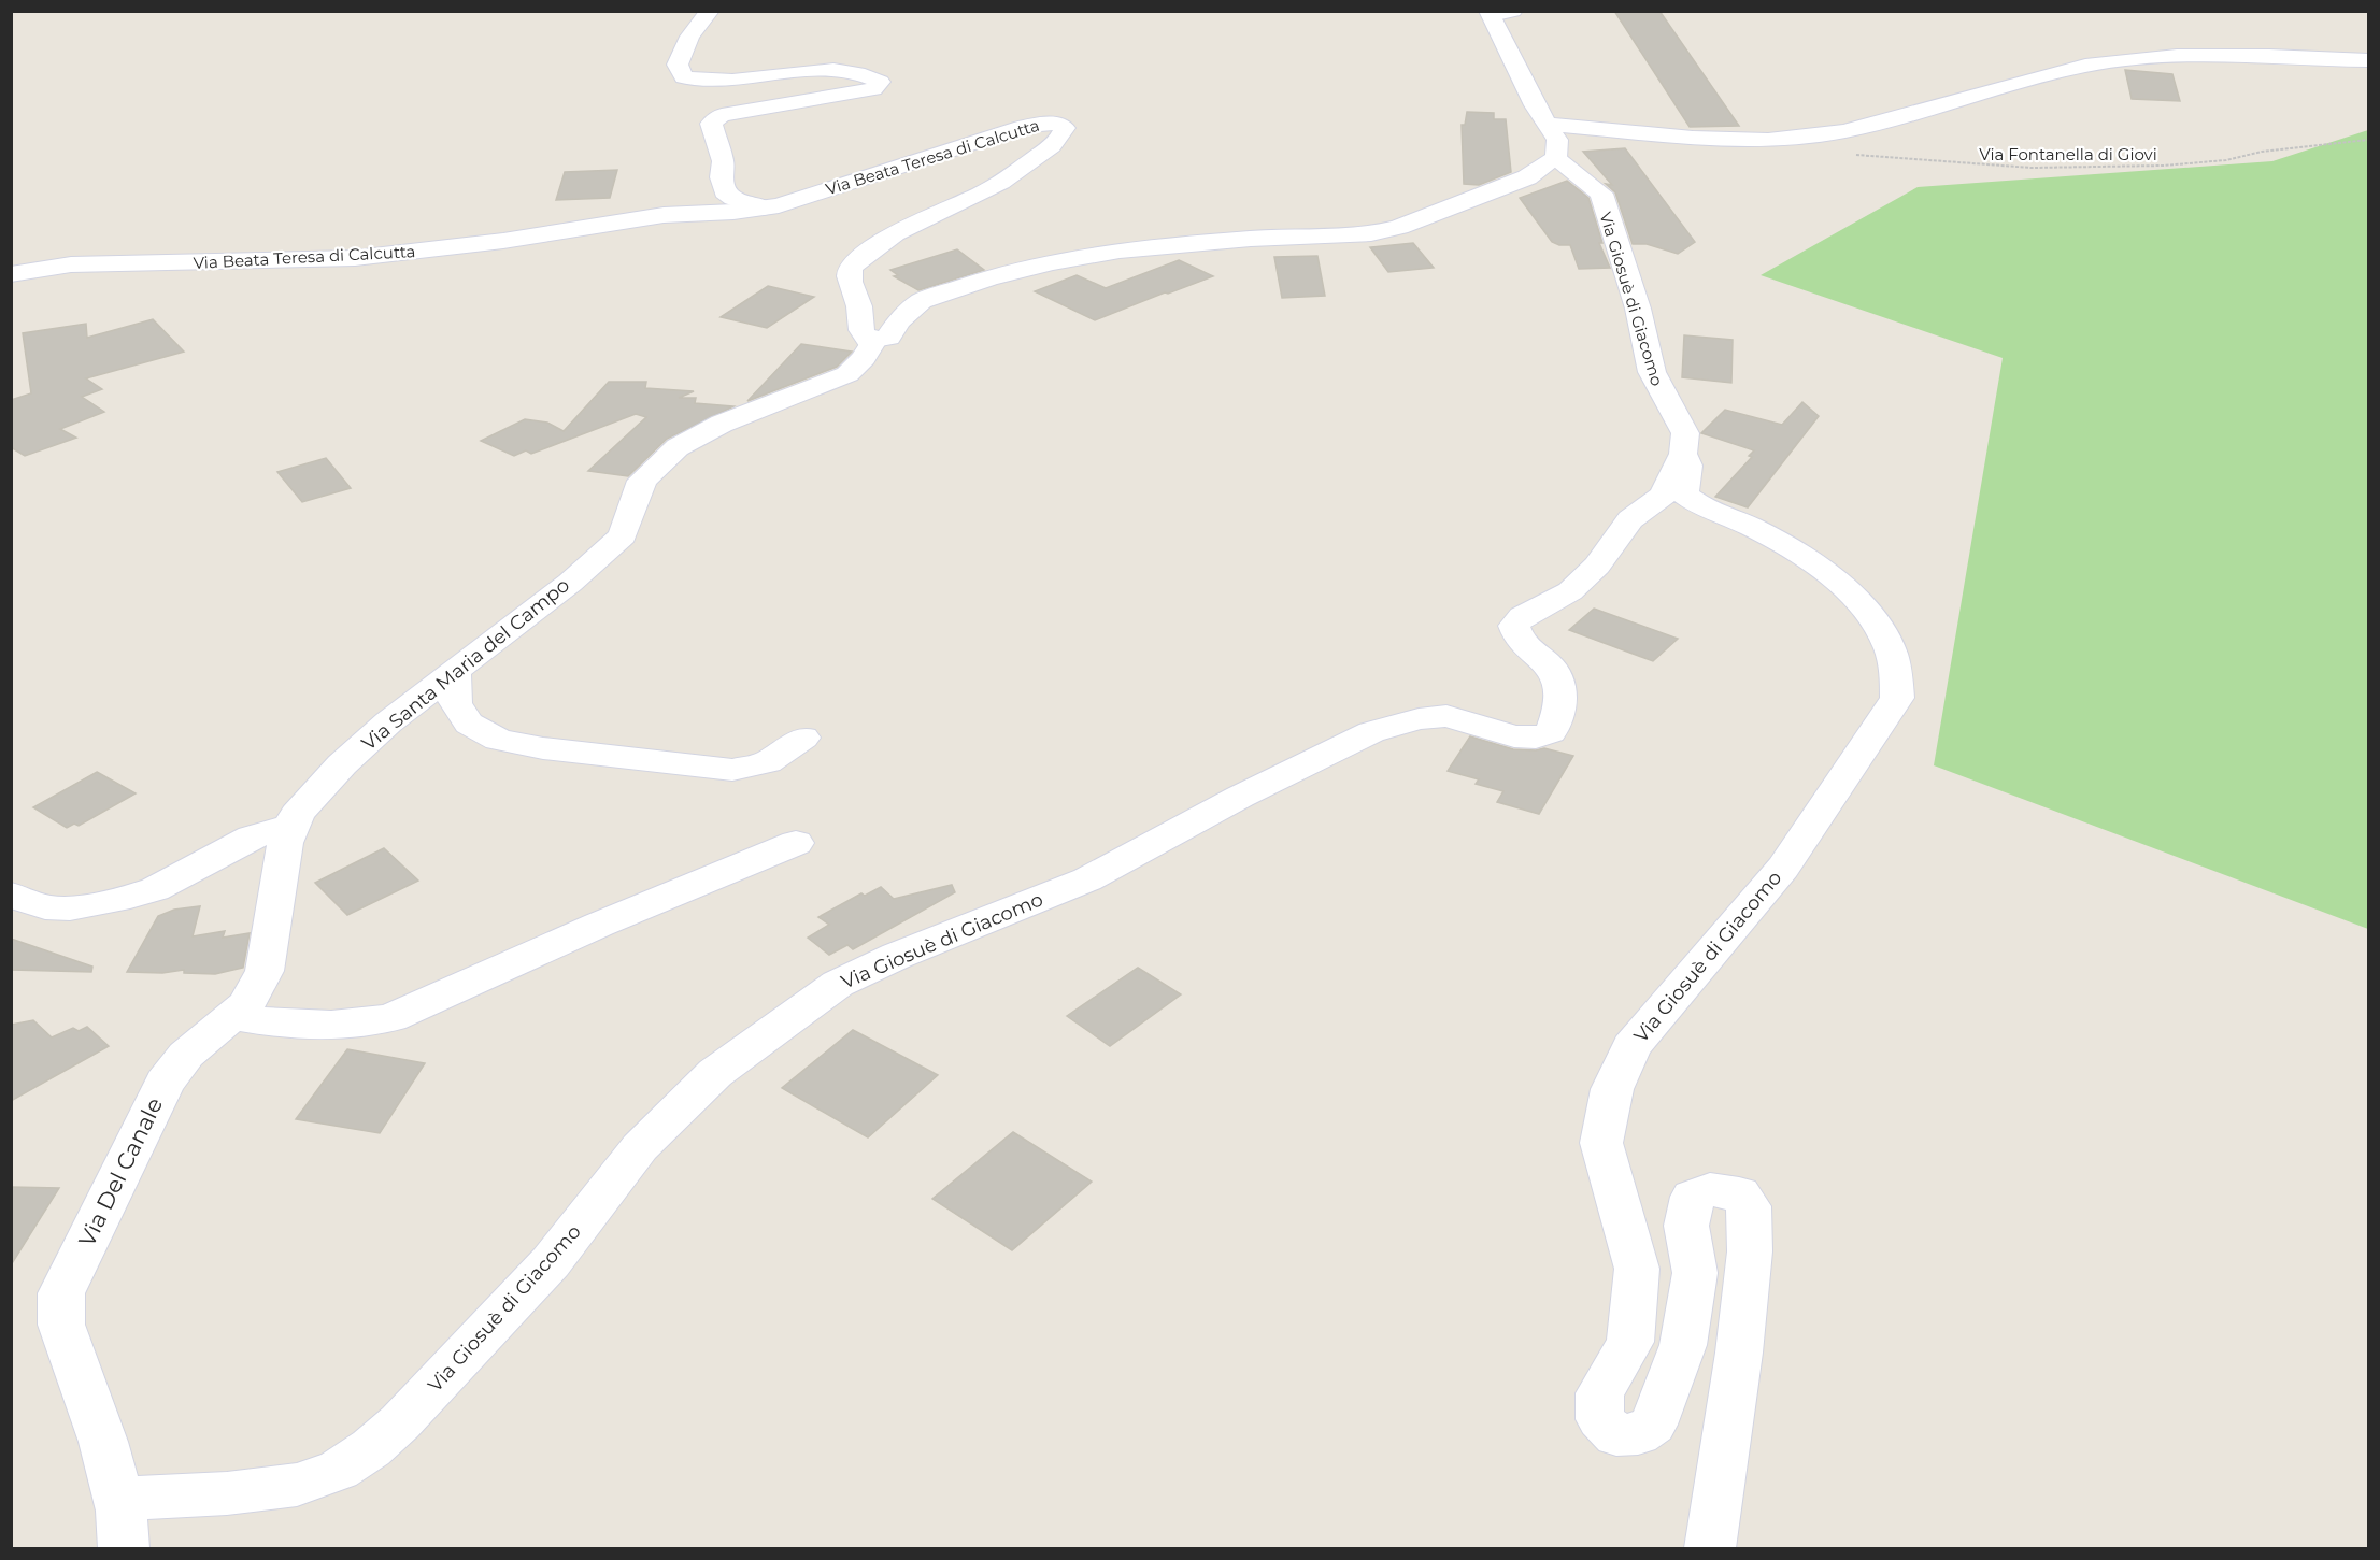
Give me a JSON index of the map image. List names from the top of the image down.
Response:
{
  "streets": {
    "street": [
      "Via Beata Teresa di Calcutta",
      "Via Giosuè di Giacomo",
      "Via Santa Maria del Campo",
      "Via Del Canale"
    ],
    "path": ["Via Fontanella di Giovi"]
  },
  "crossings": [
    ["Via Beata Teresa di Calcutta", "Via Santa Maria del Campo"],
    ["Via Giosuè di Giacomo", "Via Del Canale"],
    ["Via Santa Maria del Campo", "Via Del Canale"]
  ]
}
